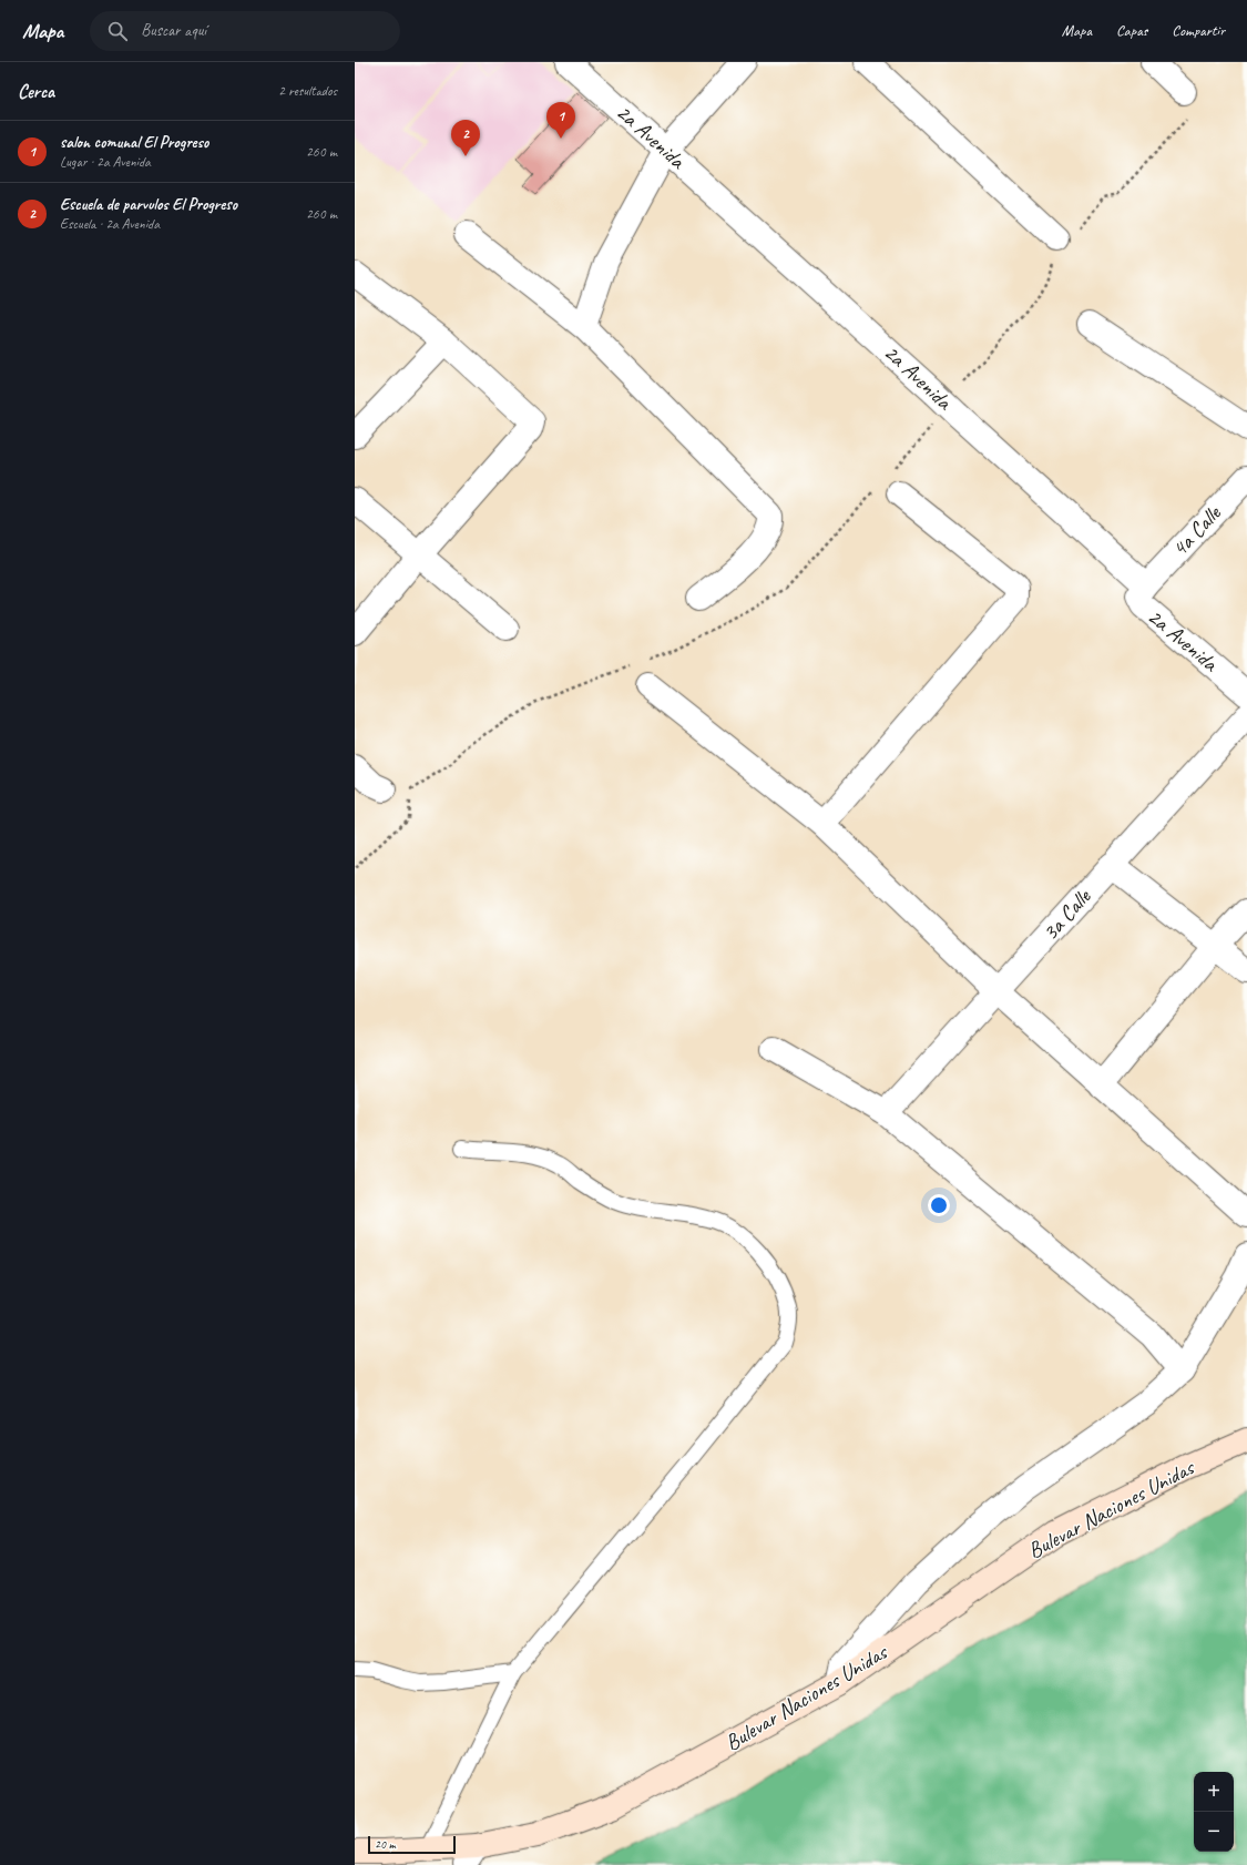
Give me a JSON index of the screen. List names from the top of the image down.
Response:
{
  "streets": {
    "main road": ["Bulevar Naciones Unidas"],
    "street": ["2a Avenida", "4a Calle", "3a Calle"]
  },
  "crossings": [
    ["2a Avenida", "4a Calle"]
  ],
  "scale_bar": "20 m",
  "page": {
    "header": "Mapa",
    "search": "Buscar aquí",
    "nav": ["Mapa", "Capas", "Compartir"],
    "heading": ["Cerca", "2 resultados"],
    "pins": ["1", "2"],
    "list": [
      {
        "mark": "1",
        "name": "salon comunal El Progreso",
        "note": "Lugar · 2a Avenida",
        "value": "260 m"
      },
      {
        "mark": "2",
        "name": "Escuela de parvulos El Progreso",
        "note": "Escuela · 2a Avenida",
        "value": "260 m"
      }
    ],
    "map_buttons": ["+", "−"],
    "scale": "20 m"
  }
}
